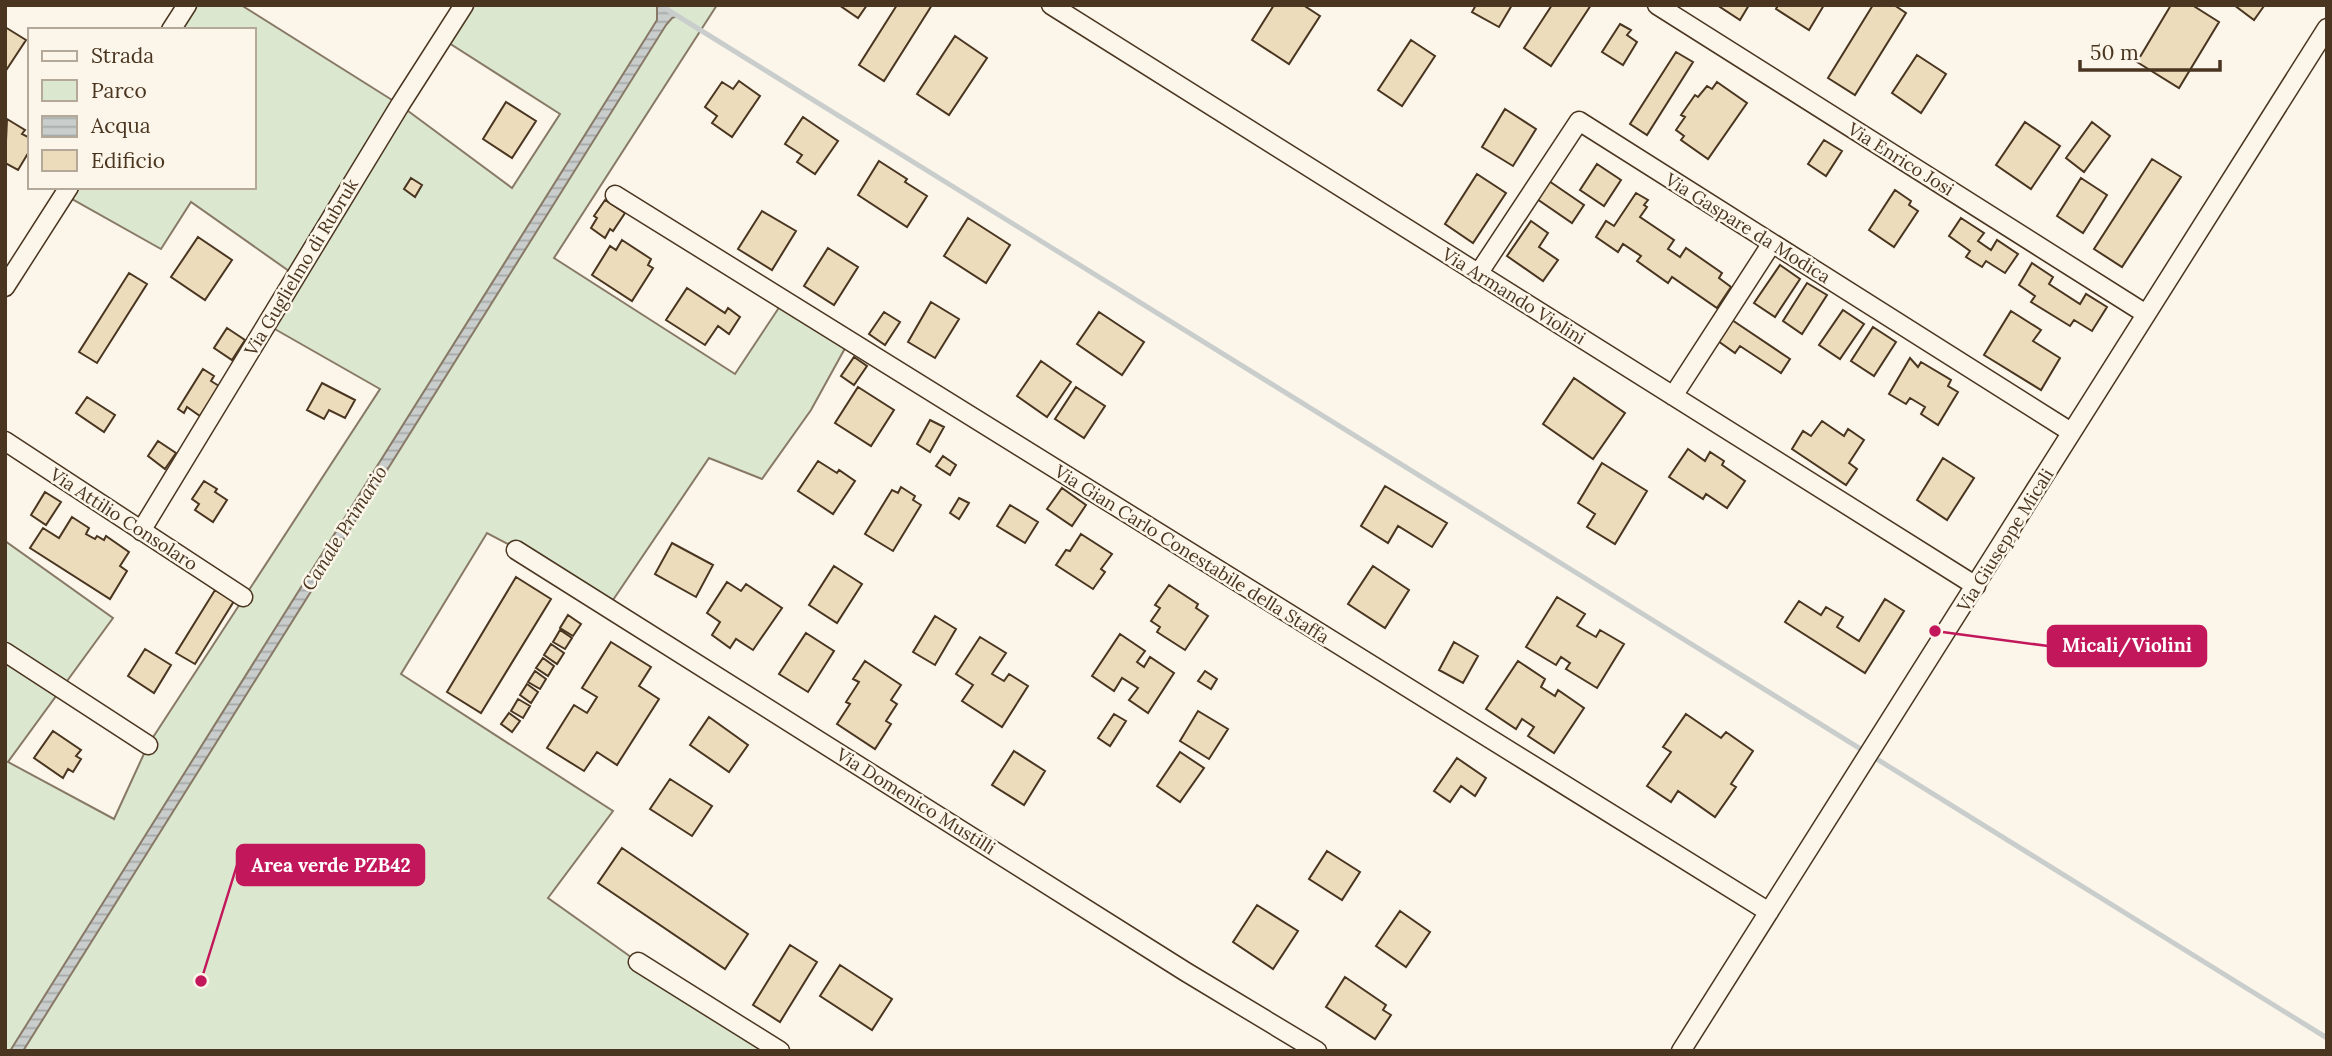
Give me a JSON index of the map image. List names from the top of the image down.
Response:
{
  "streets": {
    "street": [
      "Via Enrico Josi",
      "Via Gaspare da Modica",
      "Via Guglielmo di Rubruk",
      "Via Armando Violini",
      "Via Attilio Consolaro",
      "Via Giuseppe Micali",
      "Via Gian Carlo Conestabile della Staffa",
      "Via Domenico Mustilli"
    ]
  },
  "crossings": [
    ["Via Enrico Josi", "Via Giuseppe Micali"],
    ["Via Gaspare da Modica", "Via Armando Violini"],
    ["Via Gaspare da Modica", "Via Giuseppe Micali"],
    ["Via Guglielmo di Rubruk", "Via Attilio Consolaro"],
    ["Via Armando Violini", "Via Giuseppe Micali"],
    ["Via Giuseppe Micali", "Via Gian Carlo Conestabile della Staffa"]
  ],
  "water": ["Canale Primario"],
  "places": ["Micali/Violini", "Area verde PZB42"],
  "legend": [
    "Strada",
    "Parco",
    "Acqua",
    "Edificio"
  ],
  "scale_bar": "50 m"
}
